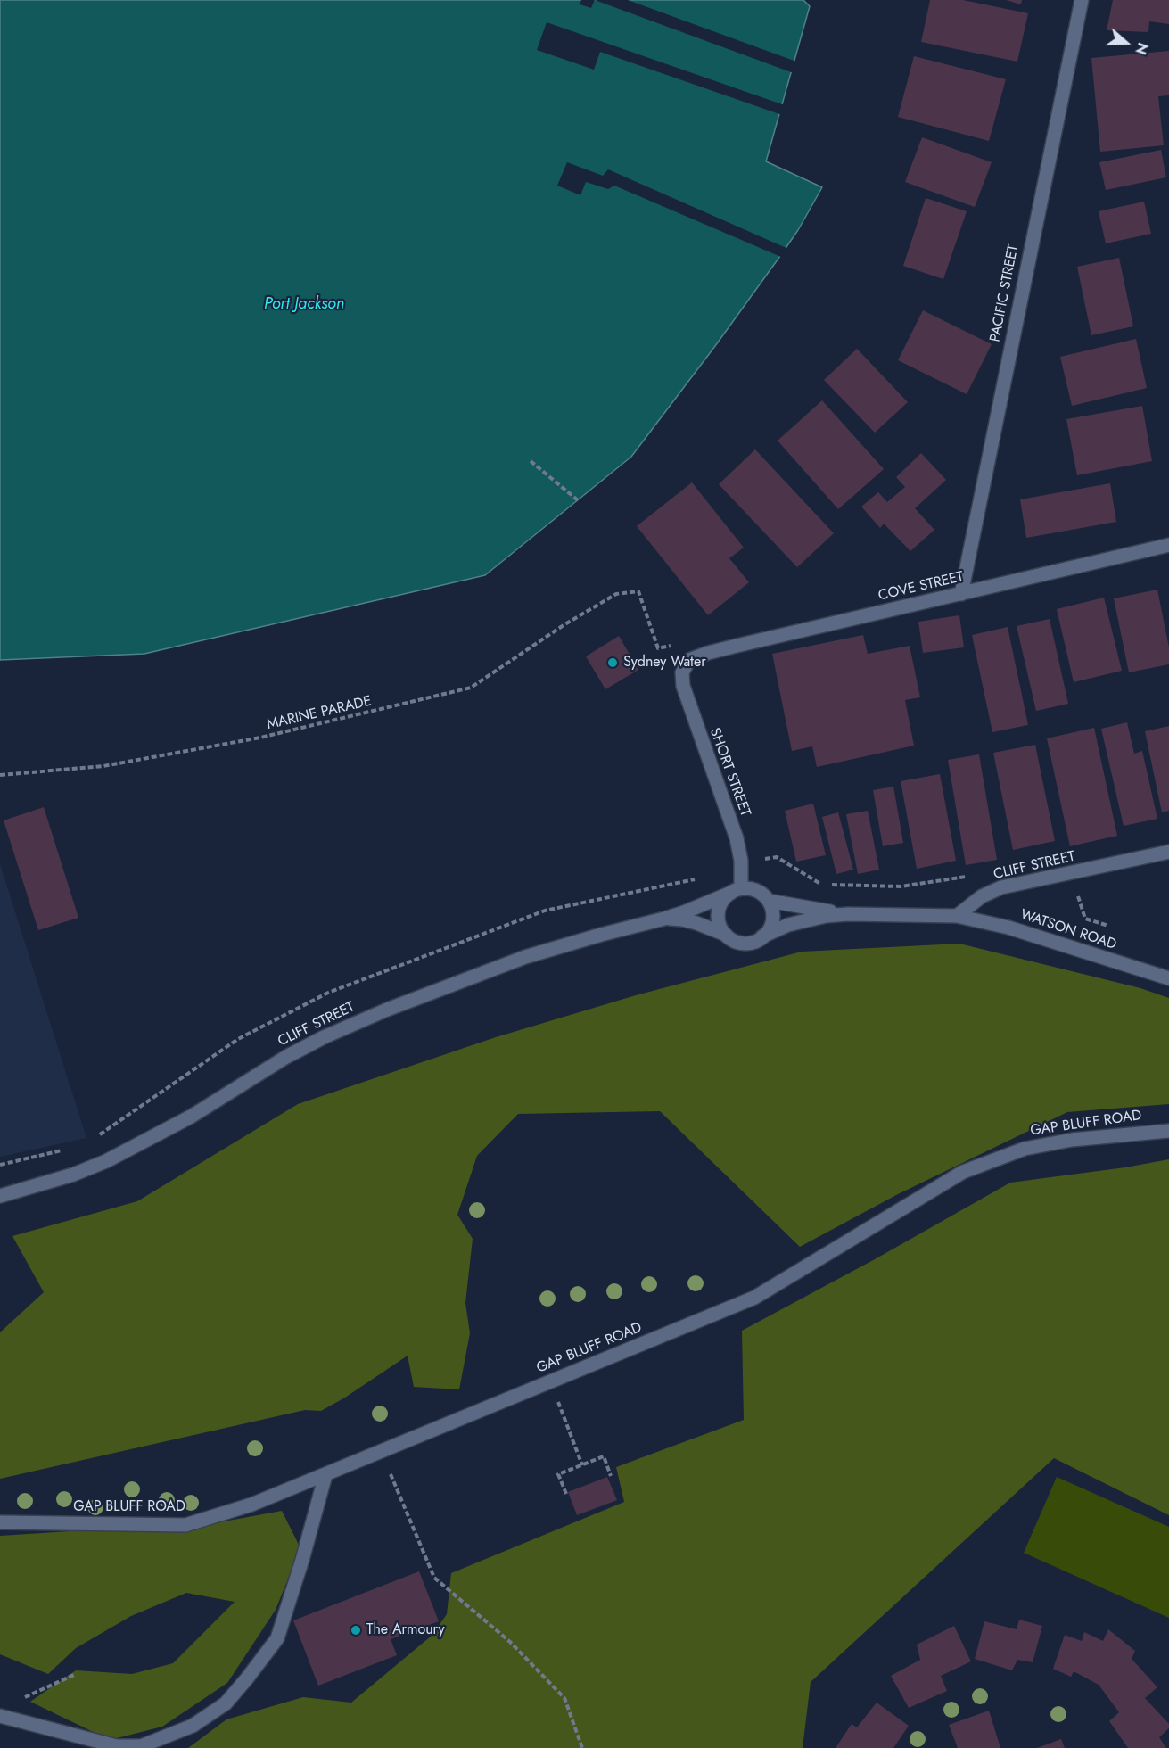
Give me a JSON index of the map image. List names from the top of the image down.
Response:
{
  "streets": {
    "street": [
      "PACIFIC STREET",
      "COVE STREET",
      "SHORT STREET",
      "CLIFF STREET",
      "WATSON ROAD",
      "GAP BLUFF ROAD"
    ],
    "path": ["MARINE PARADE"]
  },
  "crossings": [
    ["PACIFIC STREET", "COVE STREET"],
    ["COVE STREET", "SHORT STREET"],
    ["SHORT STREET", "CLIFF STREET"],
    ["CLIFF STREET", "WATSON ROAD"]
  ],
  "water": ["Port Jackson"],
  "places": ["Sydney Water", "The Armoury"],
  "north": "right"
}
